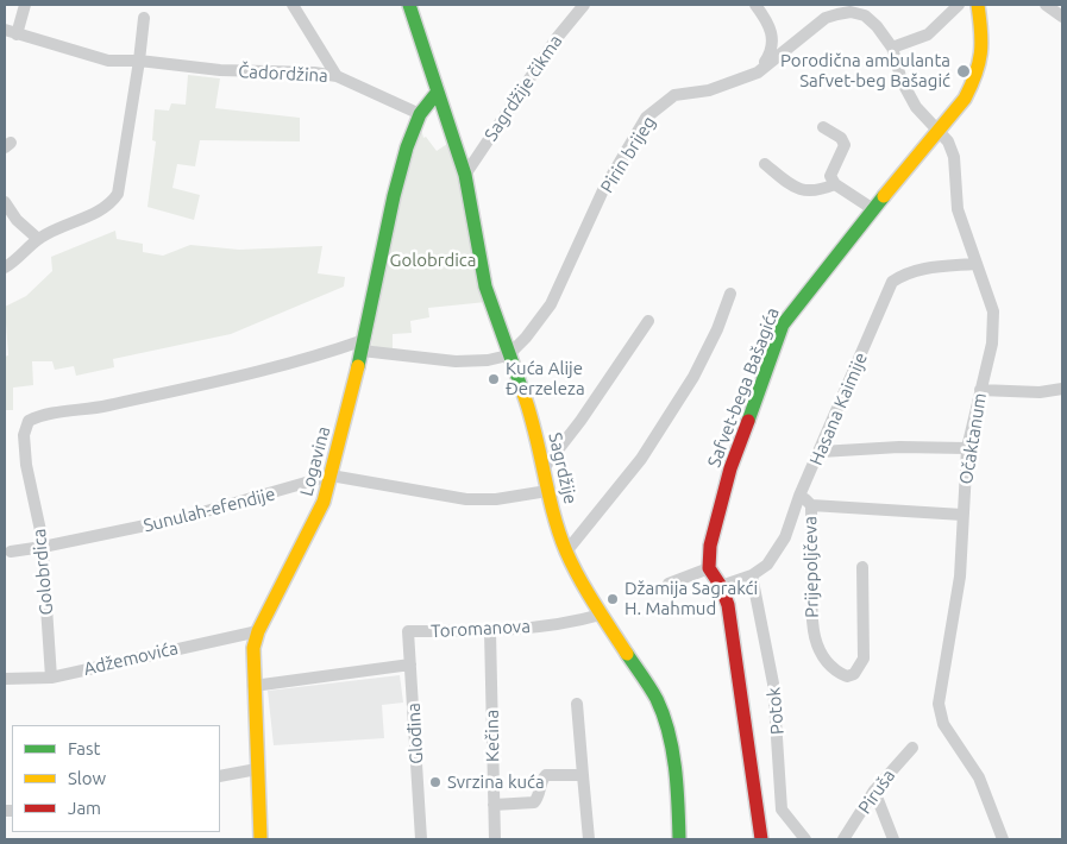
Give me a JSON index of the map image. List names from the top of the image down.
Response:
{
  "streets": {
    "street": [
      "Čadordžina",
      "Sagrdžije čikma",
      "Pirin brijeg",
      "Safvet-bega Bašagića",
      "Hasana Kaimije",
      "Očaktanum",
      "Logavina",
      "Sagrdžije",
      "Sunulah-efendije",
      "Prijepoljčeva",
      "Golobrdica",
      "Toromanova",
      "Adžemovića",
      "Potok",
      "Glođina",
      "Kečina",
      "Piruša"
    ]
  },
  "crossings": [
    ["Čadordžina", "Logavina"],
    ["Sagrdžije čikma", "Sagrdžije"],
    ["Pirin brijeg", "Očaktanum"],
    ["Pirin brijeg", "Sagrdžije"],
    ["Safvet-bega Bašagića", "Očaktanum"],
    ["Hasana Kaimije", "Očaktanum"],
    ["Hasana Kaimije", "Prijepoljčeva"],
    ["Hasana Kaimije", "Potok"],
    ["Očaktanum", "Prijepoljčeva"],
    ["Logavina", "Sagrdžije"],
    ["Logavina", "Sunulah-efendije"],
    ["Logavina", "Golobrdica"],
    ["Logavina", "Adžemovića"],
    ["Sagrdžije", "Sunulah-efendije"],
    ["Sagrdžije", "Toromanova"],
    ["Sunulah-efendije", "Golobrdica"],
    ["Golobrdica", "Adžemovića"],
    ["Toromanova", "Glođina"],
    ["Toromanova", "Kečina"]
  ],
  "parks": ["Golobrdica"],
  "places": [
    "Porodična ambulanta Safvet-beg Bašagić",
    "Kuća Alije Đerzeleza",
    "Džamija Sagrakći H. Mahmud",
    "Svrzina kuća"
  ],
  "legend": ["Fast", "Slow", "Jam"]
}
